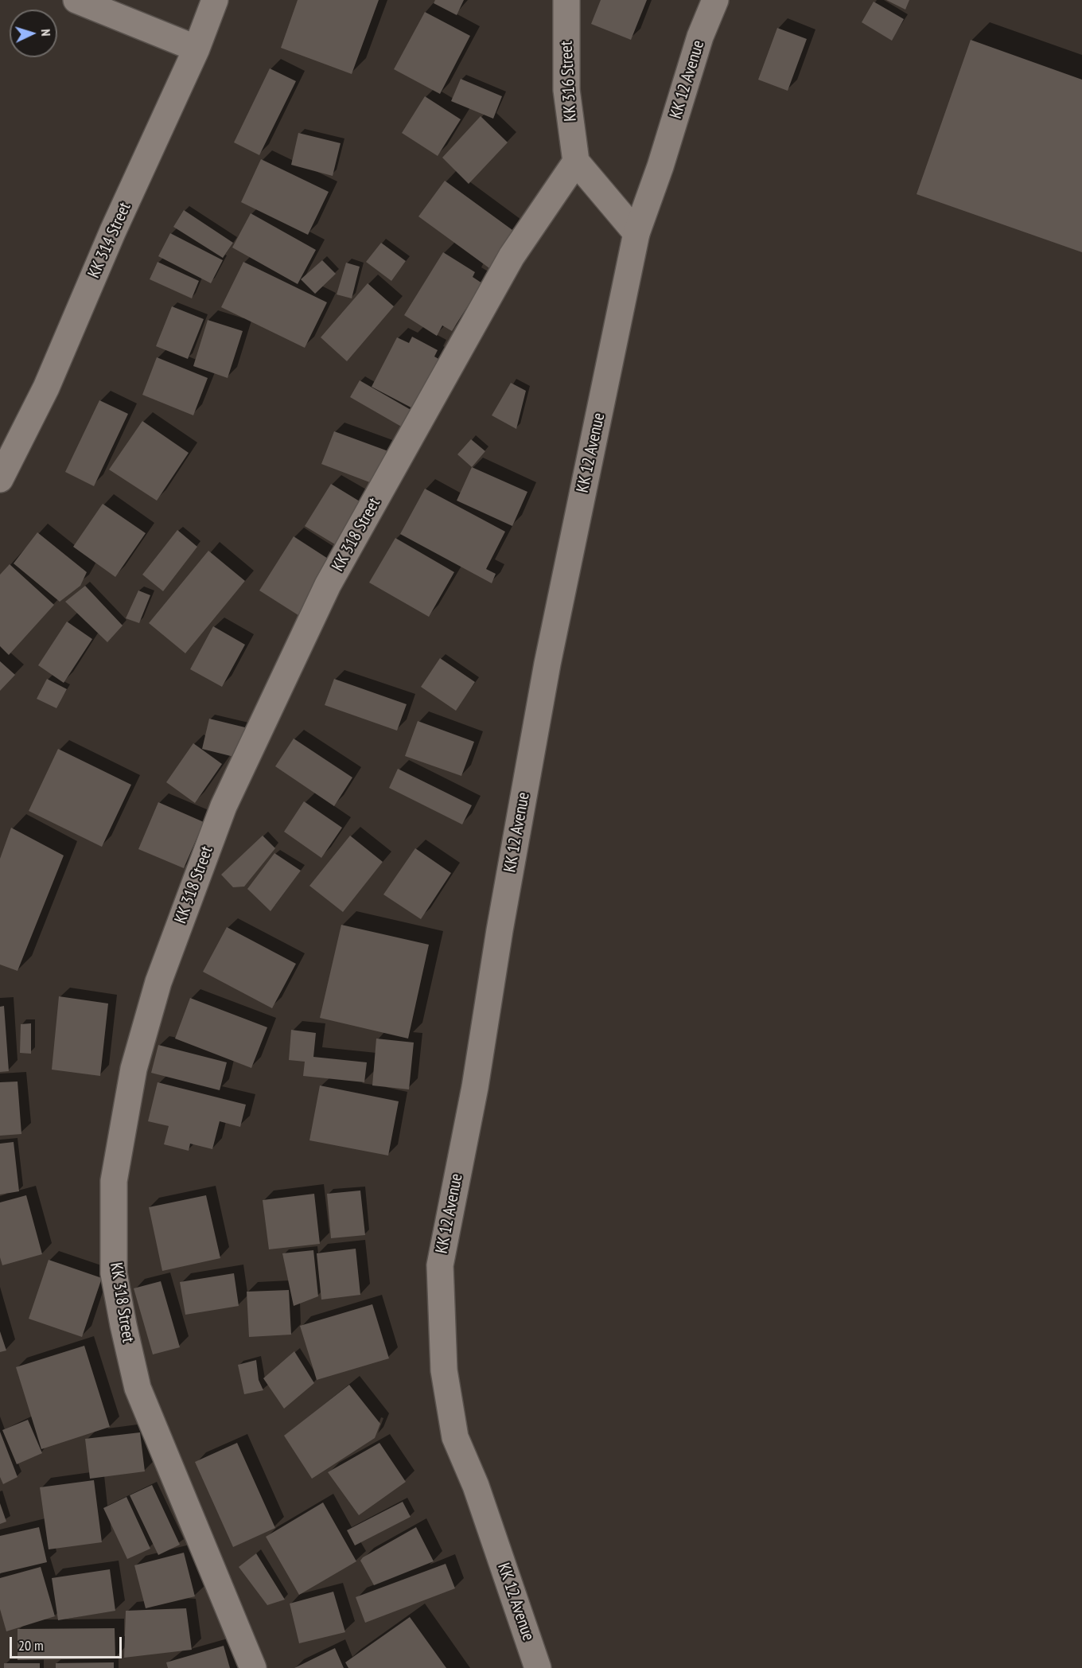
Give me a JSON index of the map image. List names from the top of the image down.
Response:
{
  "streets": {
    "street": [
      "KK 12 Avenue",
      "KK 316 Street",
      "KK 314 Street",
      "KK 318 Street"
    ]
  },
  "crossings": [
    ["KK 316 Street", "KK 318 Street"]
  ],
  "scale_bar": "20 m",
  "north": "right"
}
